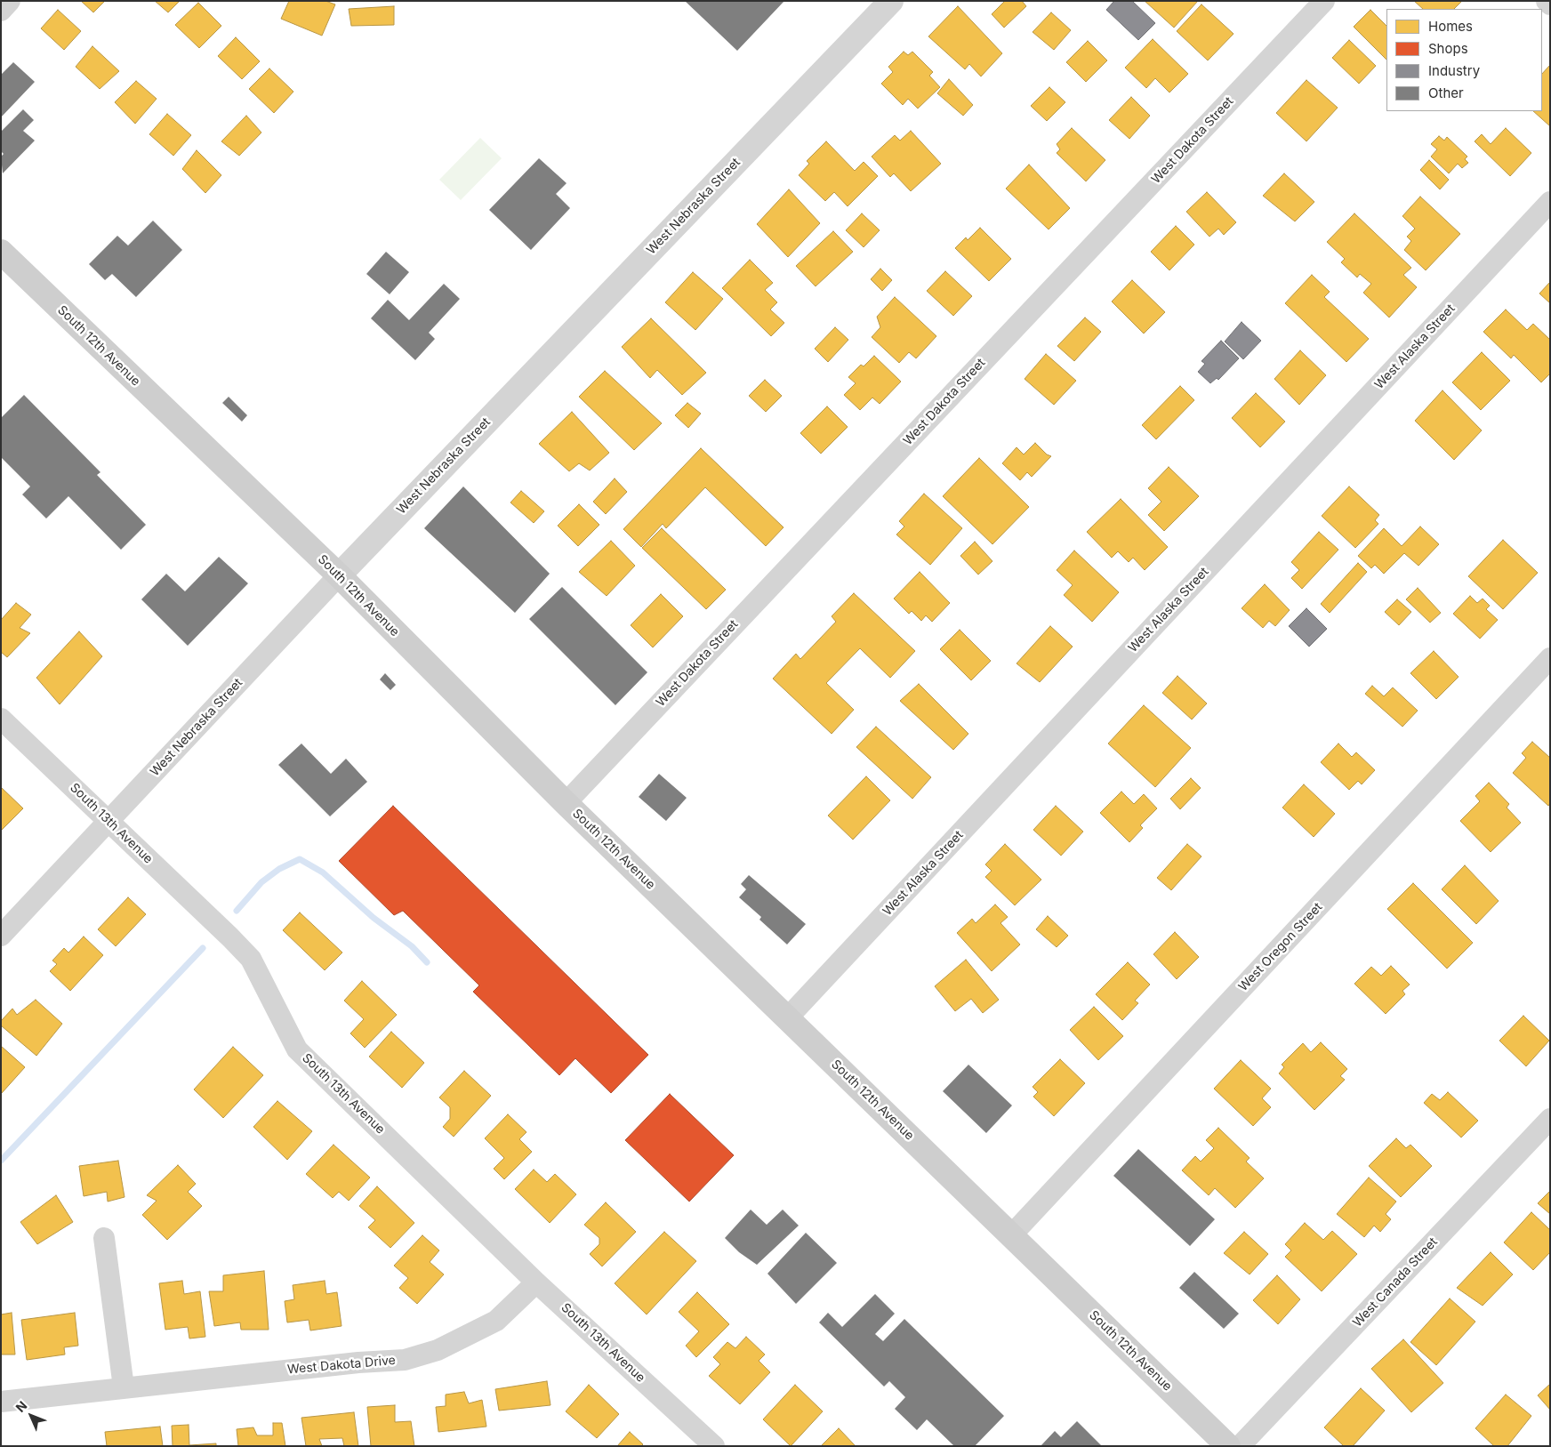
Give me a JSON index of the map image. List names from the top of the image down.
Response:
{
  "streets": {
    "main road": ["South 12th Avenue"],
    "street": [
      "West Dakota Street",
      "West Nebraska Street",
      "West Alaska Street",
      "South 13th Avenue",
      "West Oregon Street",
      "West Canada Street",
      "West Dakota Drive"
    ]
  },
  "crossings": [
    ["West Dakota Street", "South 12th Avenue"],
    ["West Nebraska Street", "South 12th Avenue"],
    ["West Nebraska Street", "South 13th Avenue"],
    ["South 12th Avenue", "West Alaska Street"],
    ["South 12th Avenue", "West Oregon Street"],
    ["South 13th Avenue", "West Dakota Drive"]
  ],
  "legend": [
    "Homes",
    "Shops",
    "Industry",
    "Other"
  ],
  "north": "top left"
}
